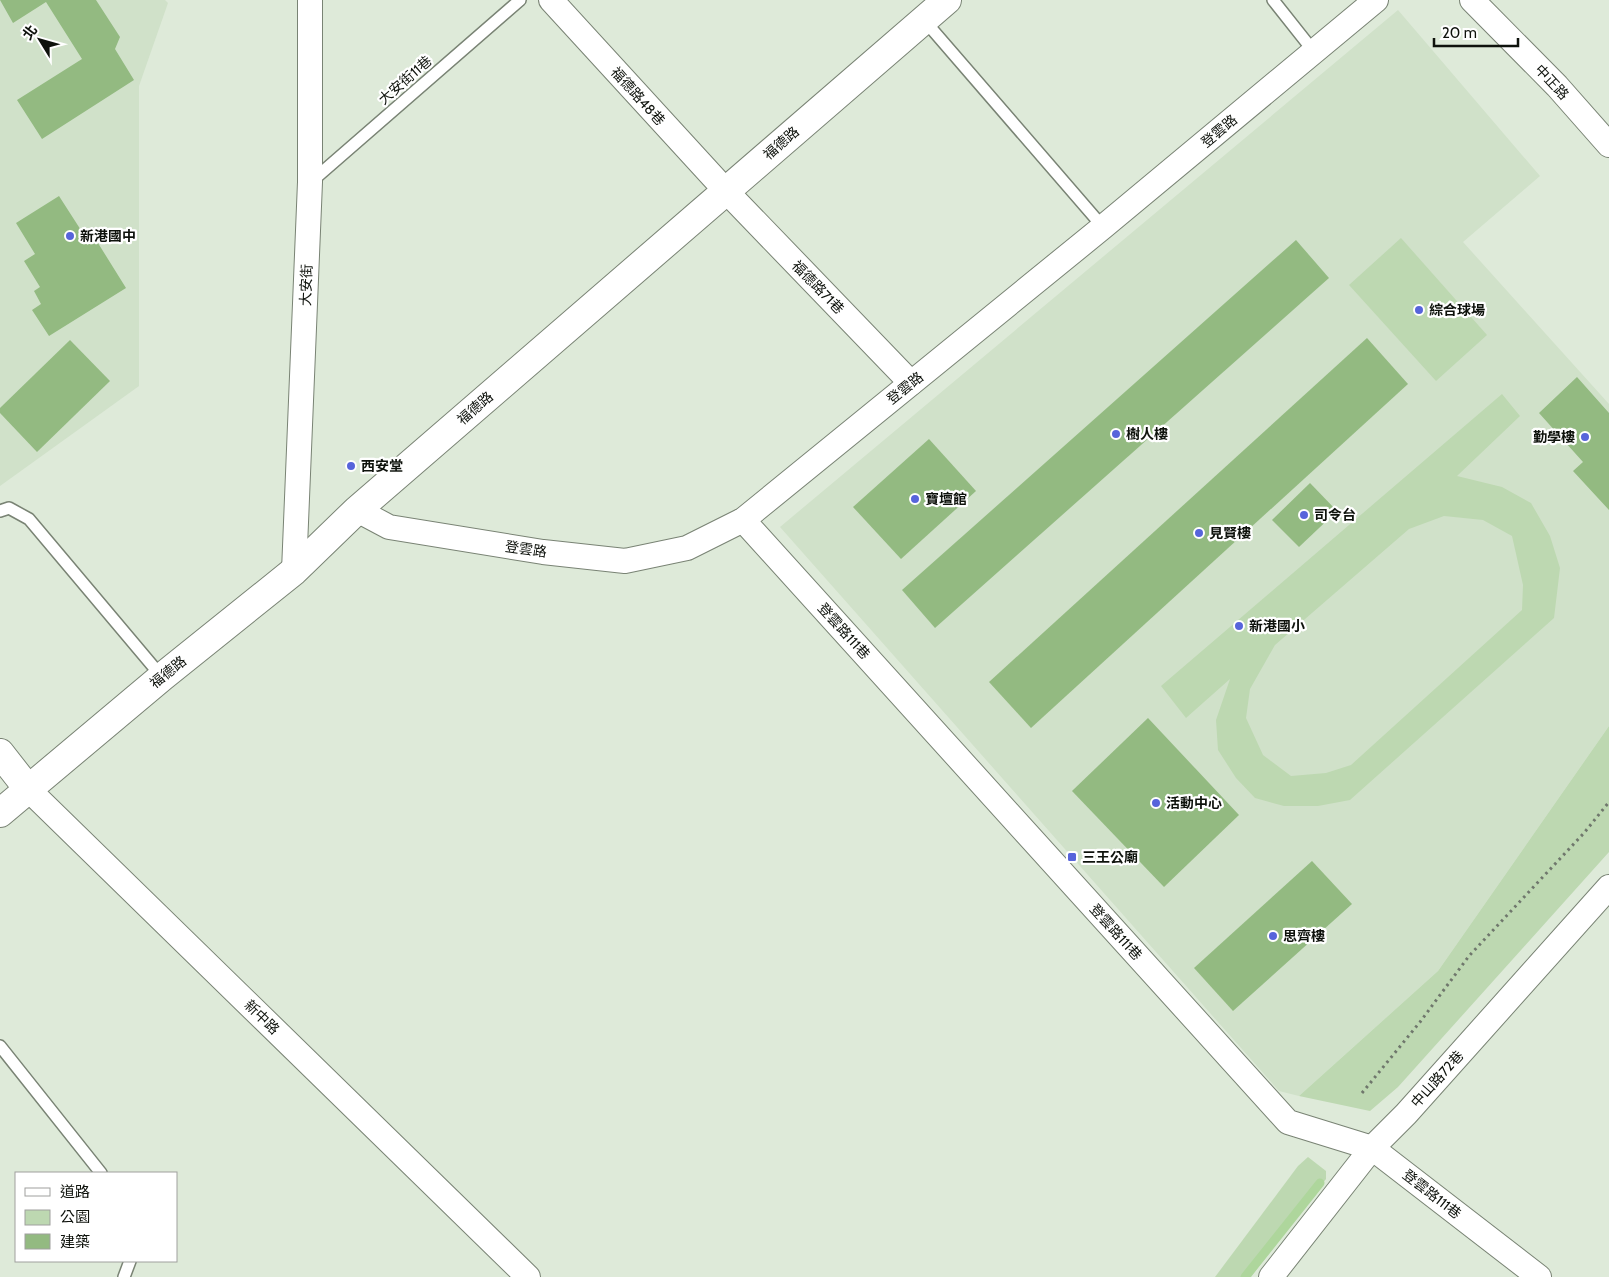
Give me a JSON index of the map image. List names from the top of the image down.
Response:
{
  "streets": {
    "main road": ["福德路", "新中路"],
    "street": [
      "中正路",
      "福德路48巷",
      "登雲路",
      "大安街",
      "福德路71巷",
      "登雲路111巷",
      "中山路72巷"
    ],
    "lane": ["大安街11巷"]
  },
  "crossings": [
    ["大安街11巷", "大安街"],
    ["福德路48巷", "福德路"],
    ["福德路48巷", "福德路71巷"],
    ["登雲路", "福德路"],
    ["登雲路", "福德路71巷"],
    ["登雲路", "登雲路111巷"],
    ["福德路", "大安街"],
    ["福德路", "福德路71巷"],
    ["福德路", "新中路"],
    ["登雲路111巷", "中山路72巷"]
  ],
  "places": {
    "other": [
      "新港國中",
      "綜合球場",
      "樹人樓",
      "勤學樓",
      "西安堂",
      "寶壇館",
      "司令台",
      "見賢樓",
      "新港國小",
      "活動中心",
      "思齊樓"
    ],
    "transit": ["三王公廟"]
  },
  "legend": ["道路", "公園", "建築"],
  "scale_bar": "20 m",
  "north": "top left"
}
